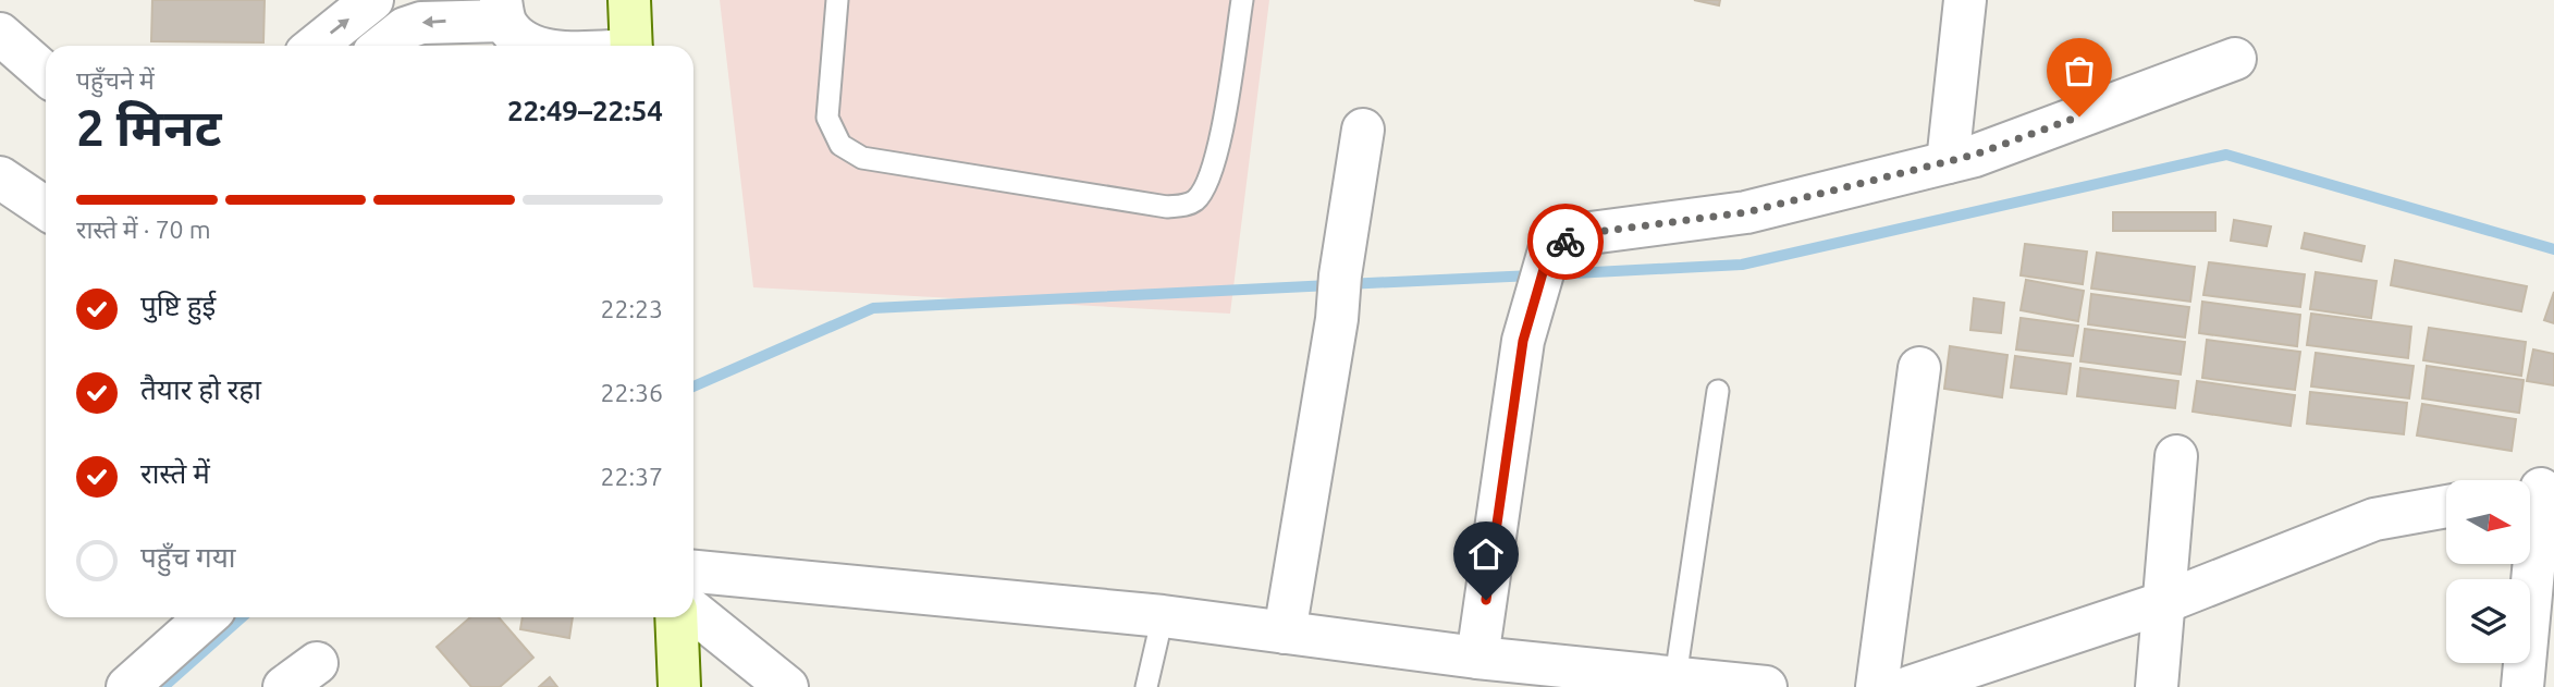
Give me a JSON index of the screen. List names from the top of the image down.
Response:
{
  "north": "right",
  "page": {
    "heading": ["2 मिनट", "पहुँचने में", "22:49–22:54"],
    "bar": "रास्ते में · 70 m",
    "list": [
      ["पुष्टि हुई", "22:23"],
      ["तैयार हो रहा", "22:36"],
      ["रास्ते में", "22:37"],
      "पहुँच गया"
    ]
  }
}
